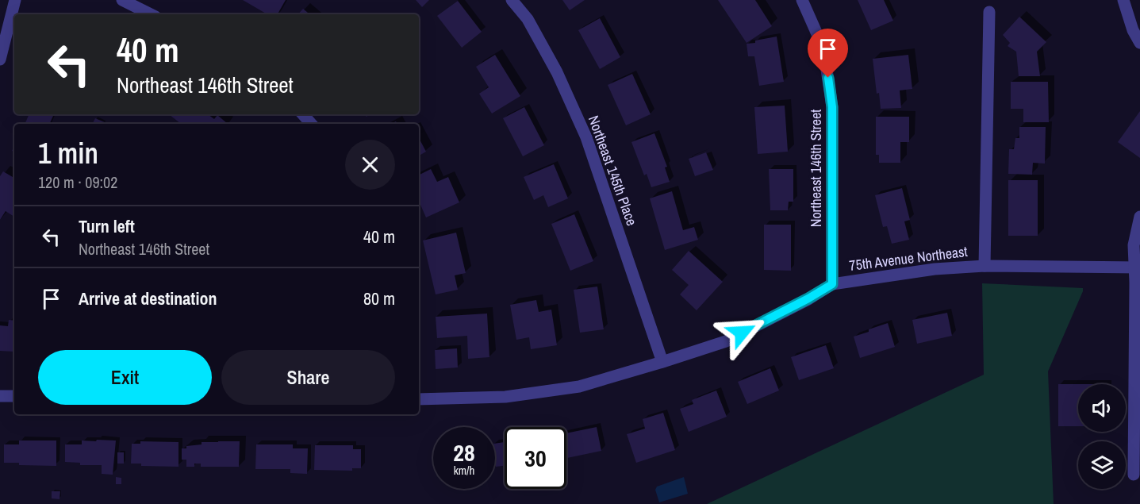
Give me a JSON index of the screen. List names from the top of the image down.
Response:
{
  "streets": {
    "street": ["Northeast 146th Street", "Northeast 145th Place", "75th Avenue Northeast"]
  },
  "crossings": [
    ["Northeast 146th Street", "75th Avenue Northeast"],
    ["Northeast 145th Place", "75th Avenue Northeast"]
  ],
  "page": {
    "turn": ["40 m", "Northeast 146th Street"],
    "heading": ["1 min", "120 m · 09:02"],
    "list": [
      {
        "name": "Turn left",
        "note": "Northeast 146th Street",
        "value": "40 m"
      },
      {
        "name": "Arrive at destination",
        "value": "80 m"
      }
    ],
    "buttons": ["Exit", "Share"],
    "speed": "28 km/h",
    "limit": "30"
  }
}
